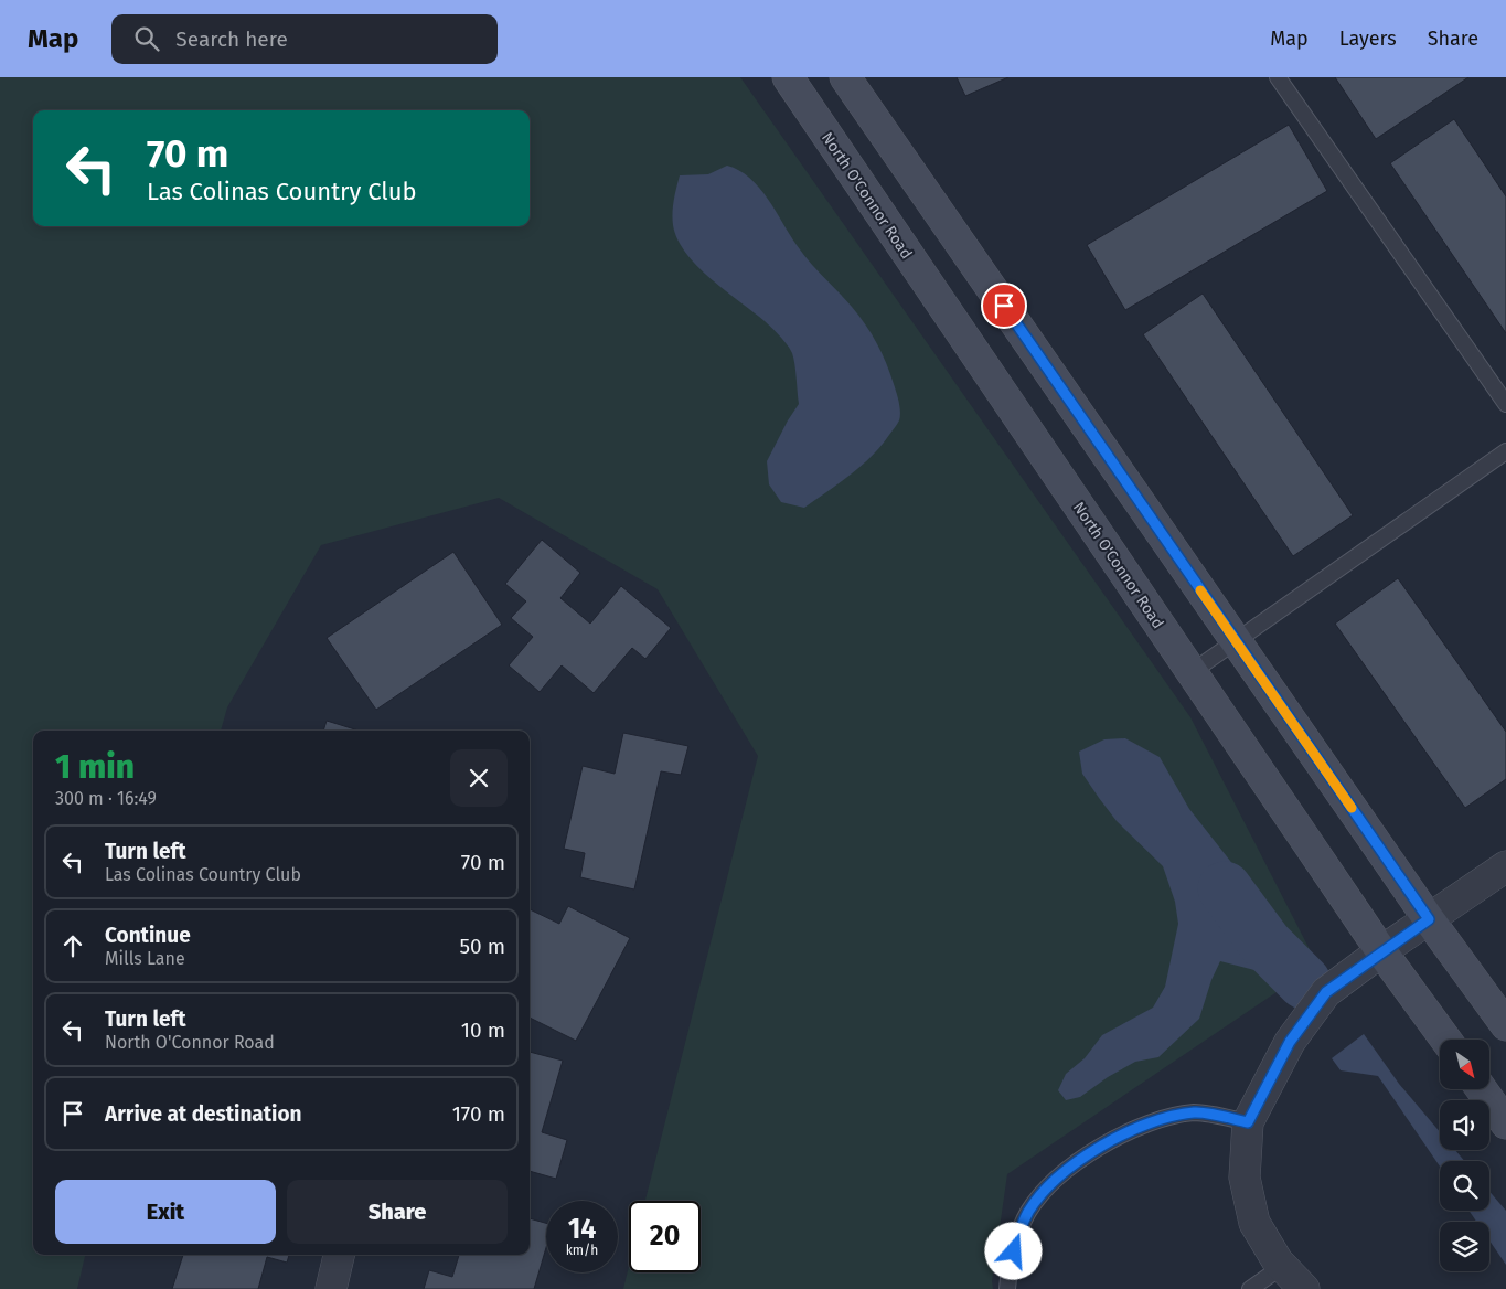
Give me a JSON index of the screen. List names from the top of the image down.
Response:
{
  "streets": {
    "main road": ["North O'Connor Road"]
  },
  "north": "bottom right",
  "page": {
    "header": "Map",
    "search": "Search here",
    "nav": ["Map", "Layers", "Share"],
    "turn": ["70 m", "Las Colinas Country Club"],
    "heading": ["1 min", "300 m · 16:49"],
    "list": [
      {
        "name": "Turn left",
        "note": "Las Colinas Country Club",
        "value": "70 m"
      },
      {
        "name": "Continue",
        "note": "Mills Lane",
        "value": "50 m"
      },
      {
        "name": "Turn left",
        "note": "North O'Connor Road",
        "value": "10 m"
      },
      {
        "name": "Arrive at destination",
        "value": "170 m"
      }
    ],
    "buttons": ["Exit", "Share"],
    "speed": "14 km/h",
    "limit": "20"
  }
}
